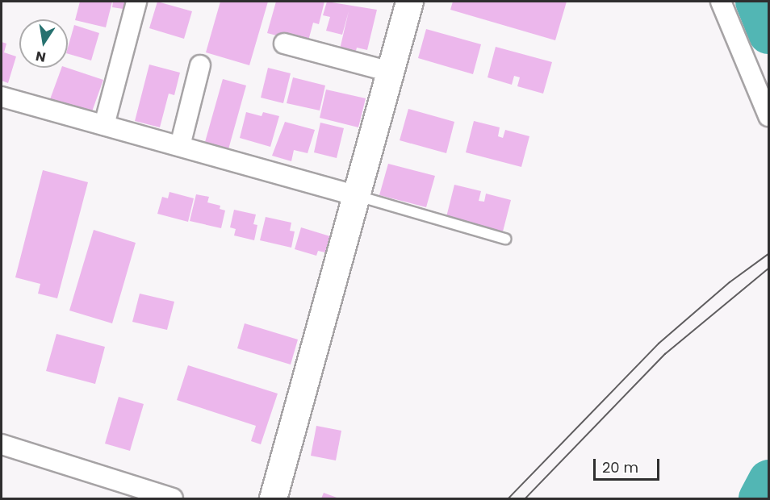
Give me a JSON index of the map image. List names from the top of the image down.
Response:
{
  "scale_bar": "20 m",
  "north": "bottom"
}
